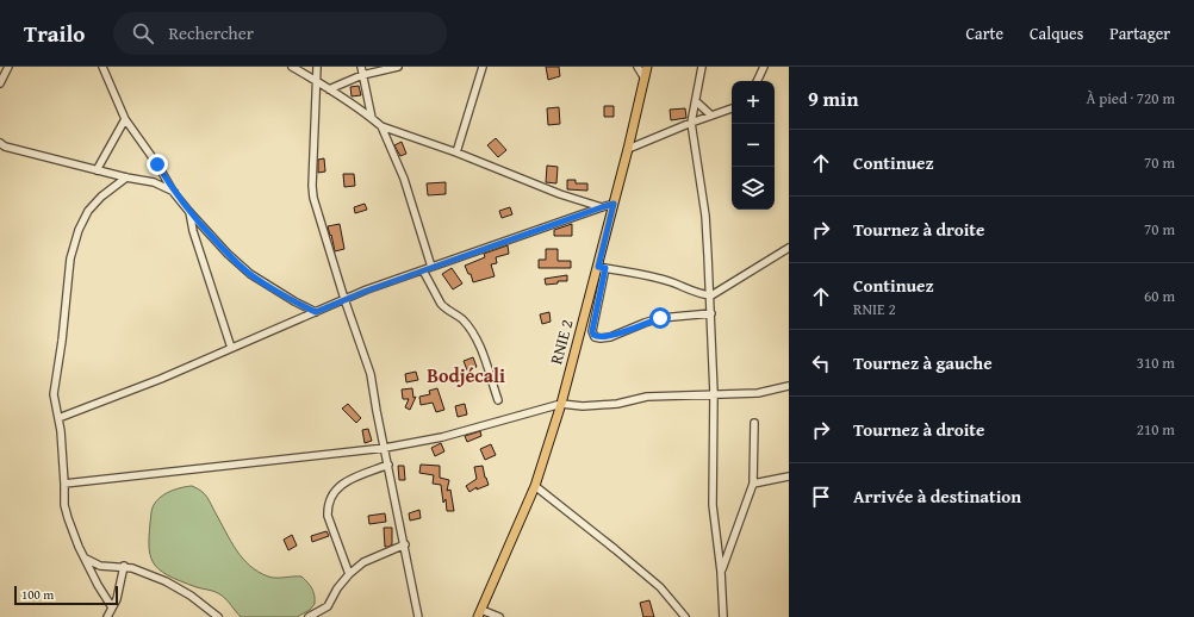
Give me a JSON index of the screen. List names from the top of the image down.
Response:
{
  "streets": {
    "main road": ["RNIE 2"]
  },
  "districts": ["Bodjécali"],
  "scale_bar": "100 m",
  "page": {
    "header": "Trailo",
    "search": "Rechercher",
    "nav": ["Carte", "Calques", "Partager"],
    "heading": ["9 min", "À pied · 720 m"],
    "map_buttons": ["+", "−"],
    "list": [
      ["Continuez", "70 m"],
      ["Tournez à droite", "70 m"],
      ["Continuez", "RNIE 2", "60 m"],
      ["Tournez à gauche", "310 m"],
      ["Tournez à droite", "210 m"],
      "Arrivée à destination"
    ],
    "scale": "100 m"
  }
}
